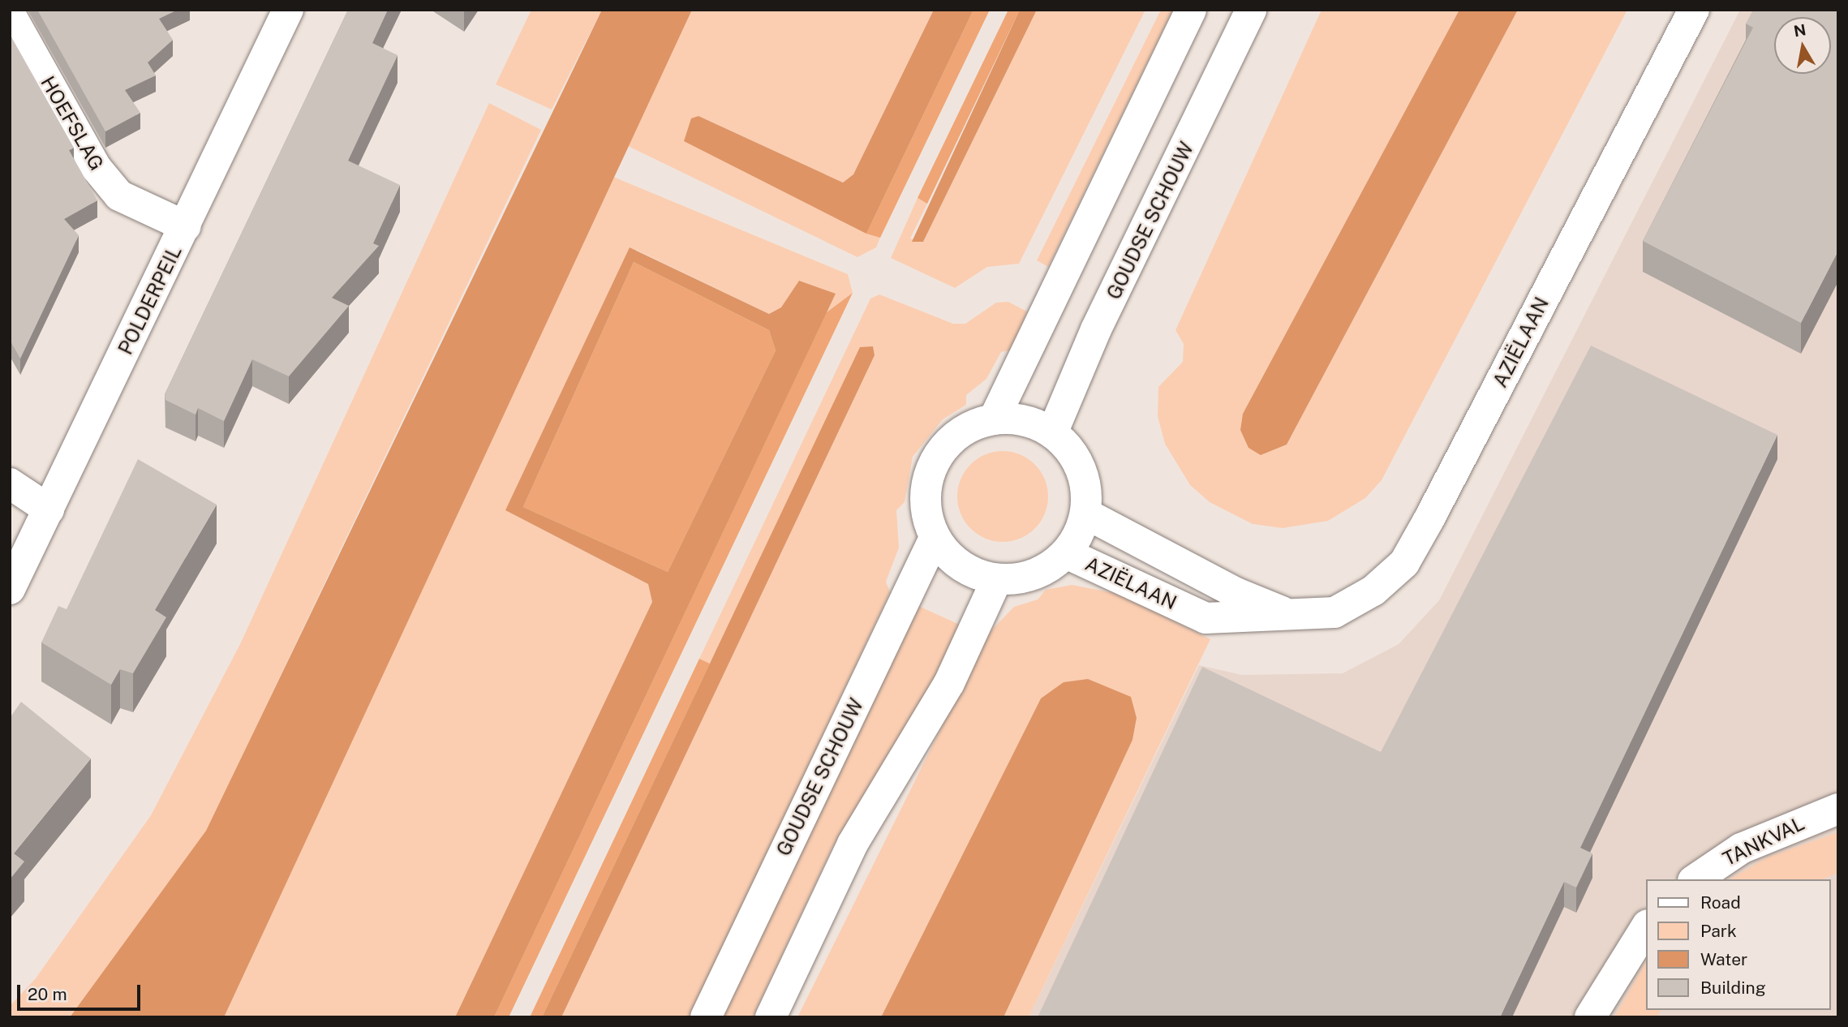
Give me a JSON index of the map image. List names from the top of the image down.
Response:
{
  "streets": {
    "street": [
      "HOEFSLAG",
      "GOUDSE SCHOUW",
      "POLDERPEIL",
      "AZIËLAAN",
      "TANKVAL"
    ]
  },
  "crossings": [
    ["HOEFSLAG", "POLDERPEIL"],
    ["GOUDSE SCHOUW", "AZIËLAAN"]
  ],
  "legend": [
    "Road",
    "Park",
    "Water",
    "Building"
  ],
  "scale_bar": "20 m",
  "north": "top"
}
